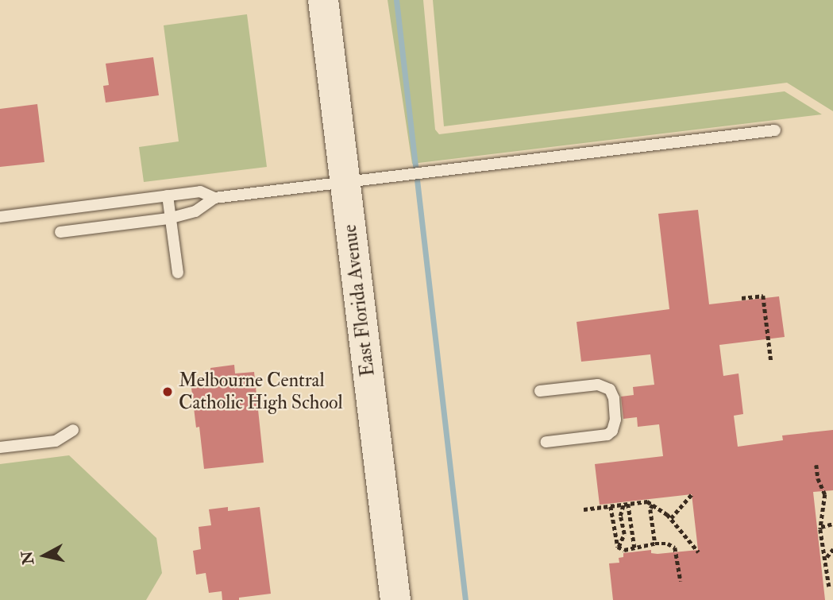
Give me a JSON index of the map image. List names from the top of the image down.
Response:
{
  "streets": {
    "street": ["East Florida Avenue"]
  },
  "places": ["Melbourne Central Catholic High School"],
  "north": "left"
}
